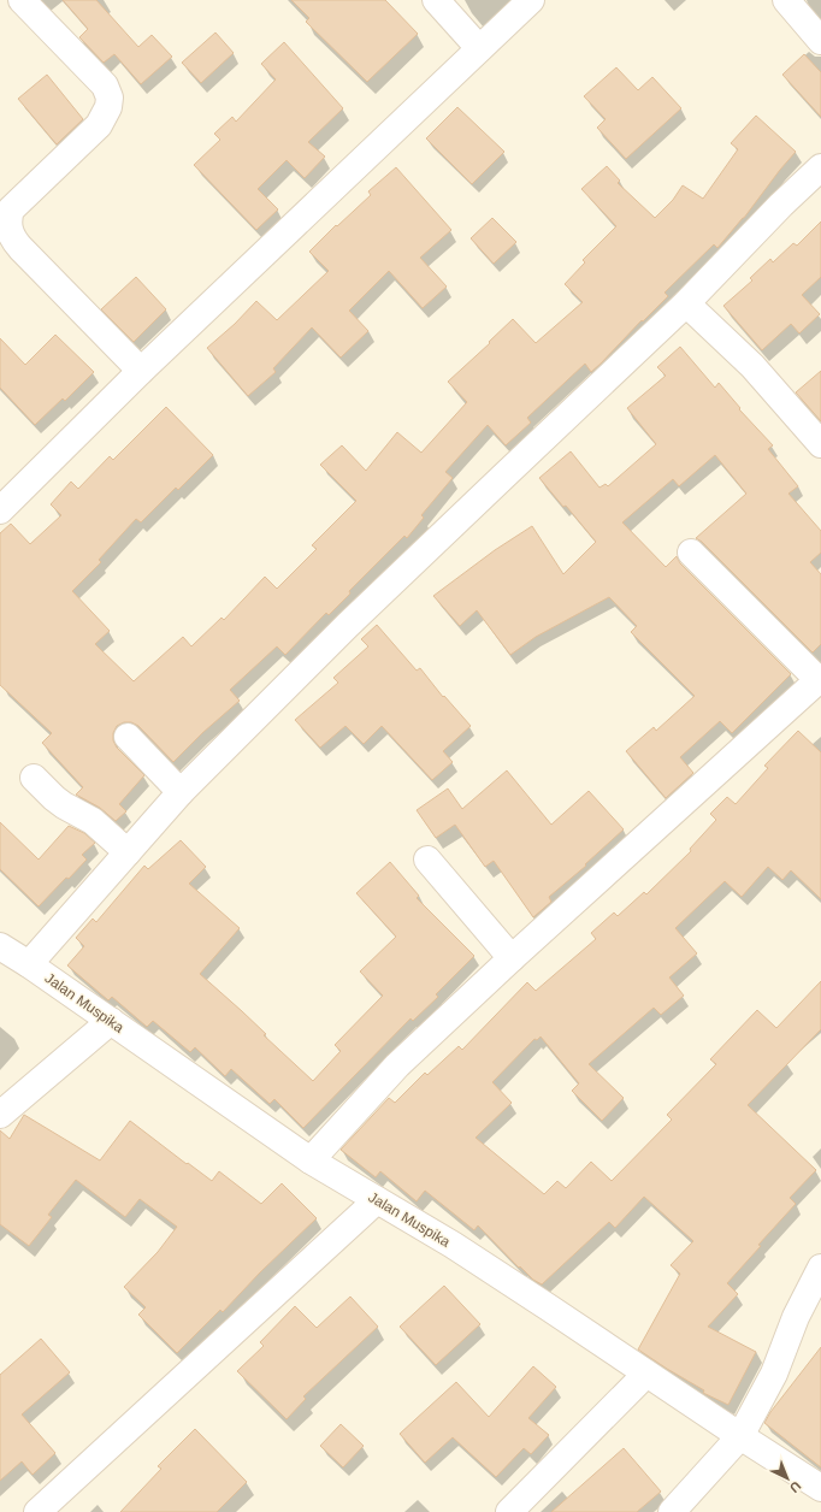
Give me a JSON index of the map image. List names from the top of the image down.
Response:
{
  "streets": {
    "street": ["Jalan Muspika"]
  },
  "north": "bottom right"
}
